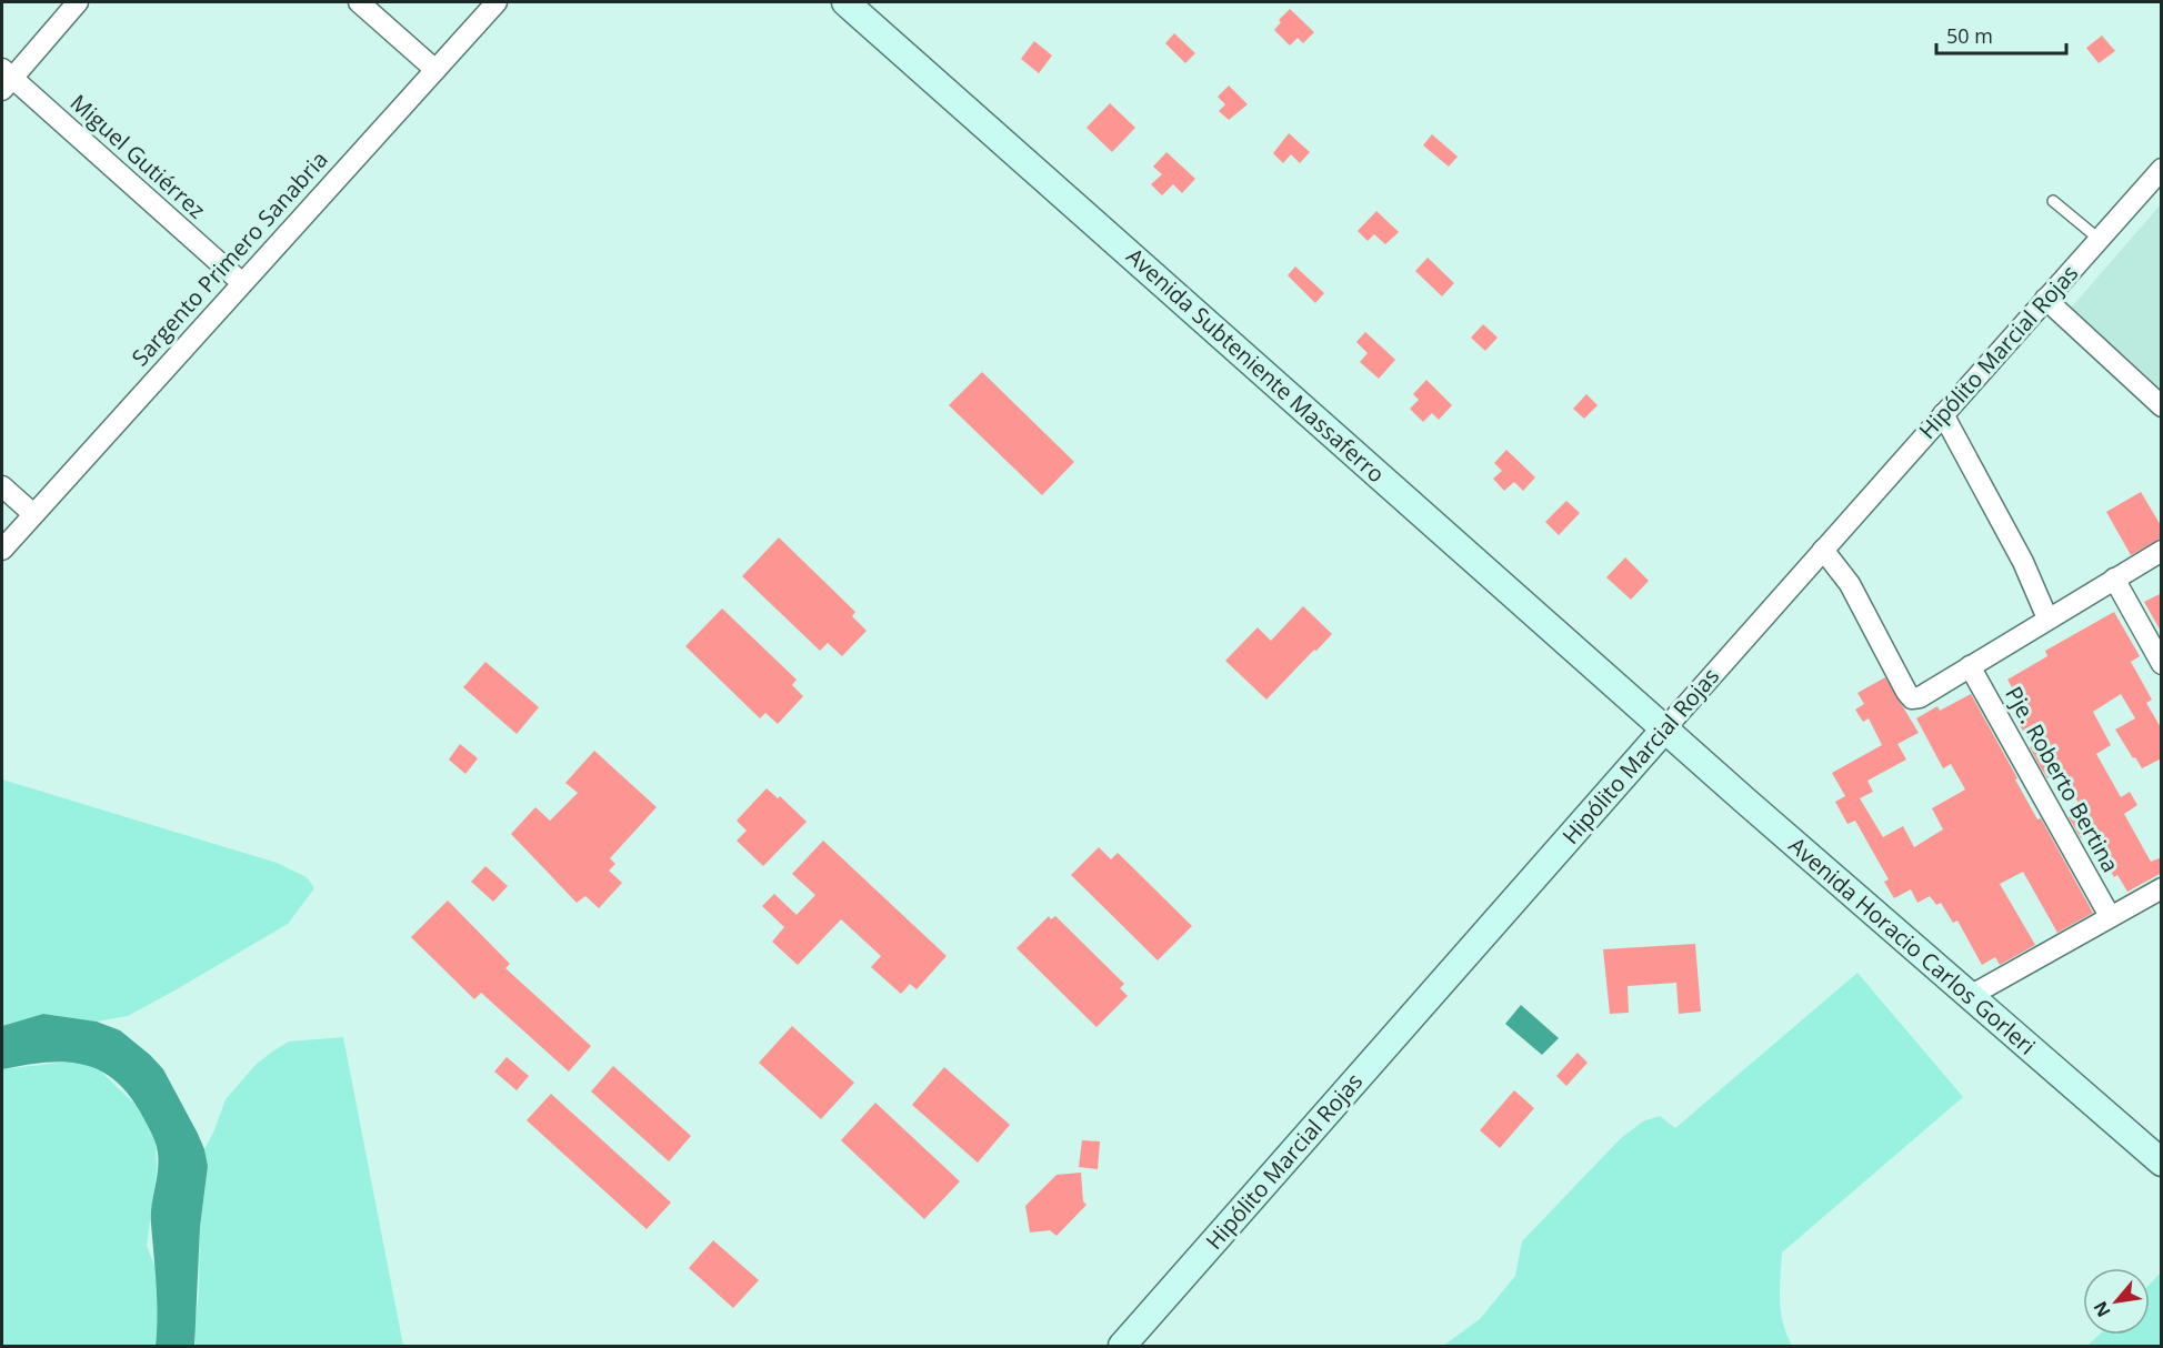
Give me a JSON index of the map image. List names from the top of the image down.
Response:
{
  "streets": {
    "main road": ["Hipólito Marcial Rojas", "Avenida Subteniente Massaferro", "Avenida Horacio Carlos Gorleri"],
    "street": ["Miguel Gutiérrez", "Sargento Primero Sanabria", "Pje. Roberto Bertina"]
  },
  "crossings": [
    ["Miguel Gutiérrez", "Sargento Primero Sanabria"],
    ["Hipólito Marcial Rojas", "Avenida Subteniente Massaferro"],
    ["Hipólito Marcial Rojas", "Avenida Horacio Carlos Gorleri"],
    ["Avenida Subteniente Massaferro", "Avenida Horacio Carlos Gorleri"]
  ],
  "scale_bar": "50 m",
  "north": "bottom left"
}
